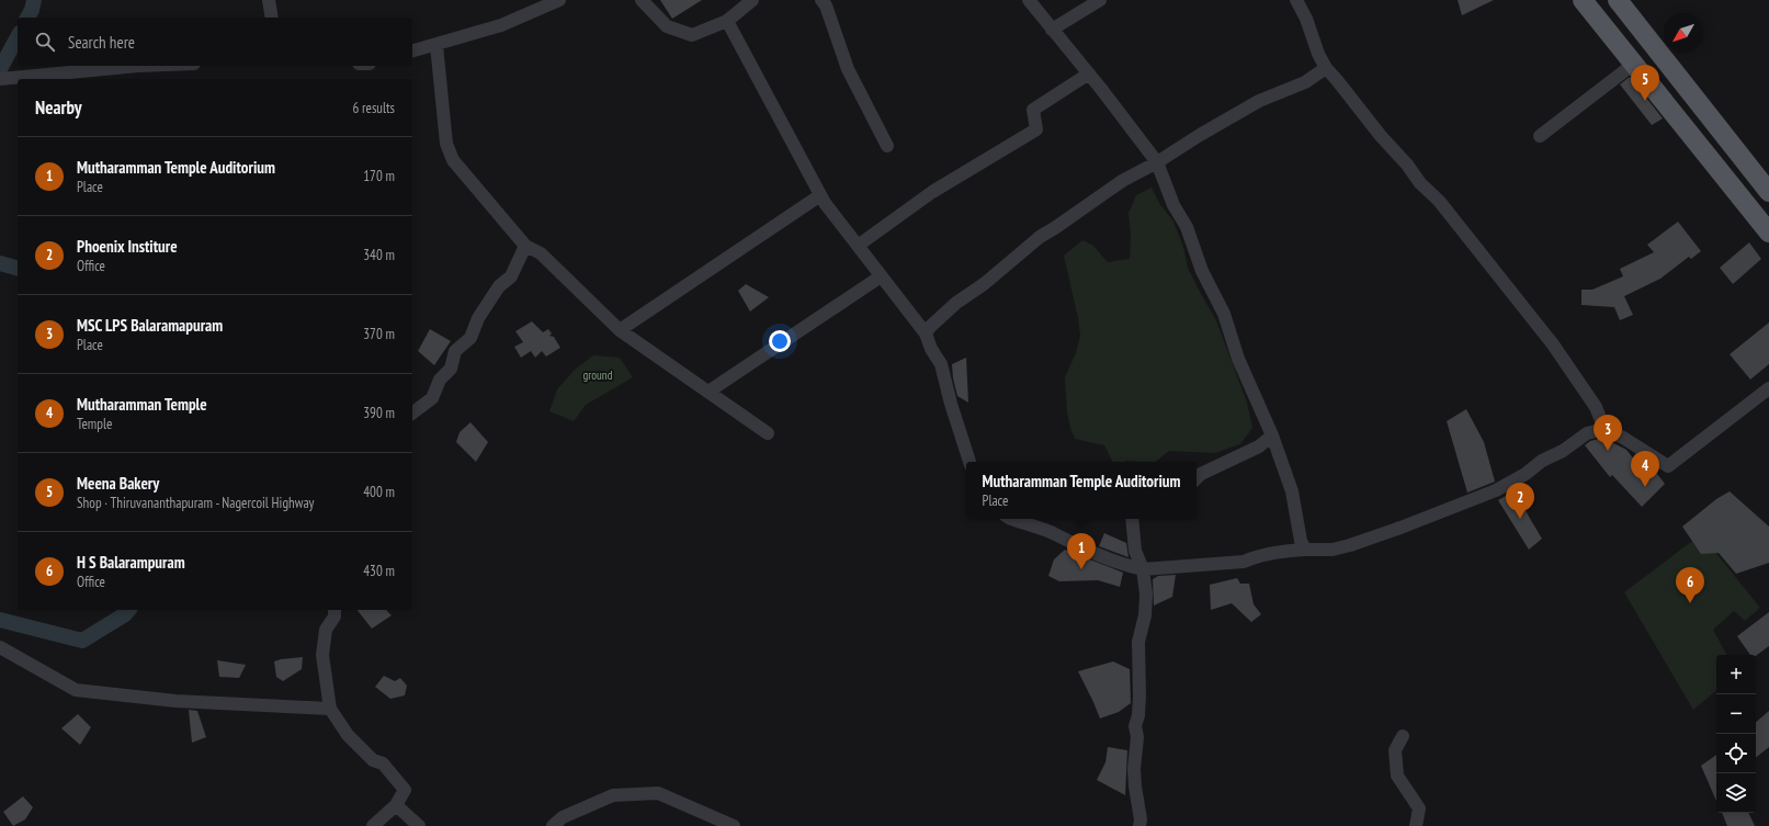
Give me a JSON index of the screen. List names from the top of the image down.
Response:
{
  "parks": ["ground"],
  "north": "bottom left",
  "page": {
    "search": "Search here",
    "pins": [
      "5",
      "3",
      "4",
      "2",
      "1",
      "6"
    ],
    "heading": ["Nearby", "6 results"],
    "list": [
      {
        "mark": "1",
        "name": "Mutharamman Temple Auditorium",
        "note": "Place",
        "value": "170 m"
      },
      {
        "mark": "2",
        "name": "Phoenix Institure",
        "note": "Office",
        "value": "340 m"
      },
      {
        "mark": "3",
        "name": "MSC LPS Balaramapuram",
        "note": "Place",
        "value": "370 m"
      },
      {
        "mark": "4",
        "name": "Mutharamman Temple",
        "note": "Temple",
        "value": "390 m"
      },
      {
        "mark": "5",
        "name": "Meena Bakery",
        "note": "Shop · Thiruvananthapuram - Nagercoil Highway",
        "value": "400 m"
      },
      {
        "mark": "6",
        "name": "H S Balarampuram",
        "note": "Office",
        "value": "430 m"
      }
    ],
    "popup": ["Mutharamman Temple Auditorium", "Place"],
    "map_buttons": ["+", "−"]
  }
}
